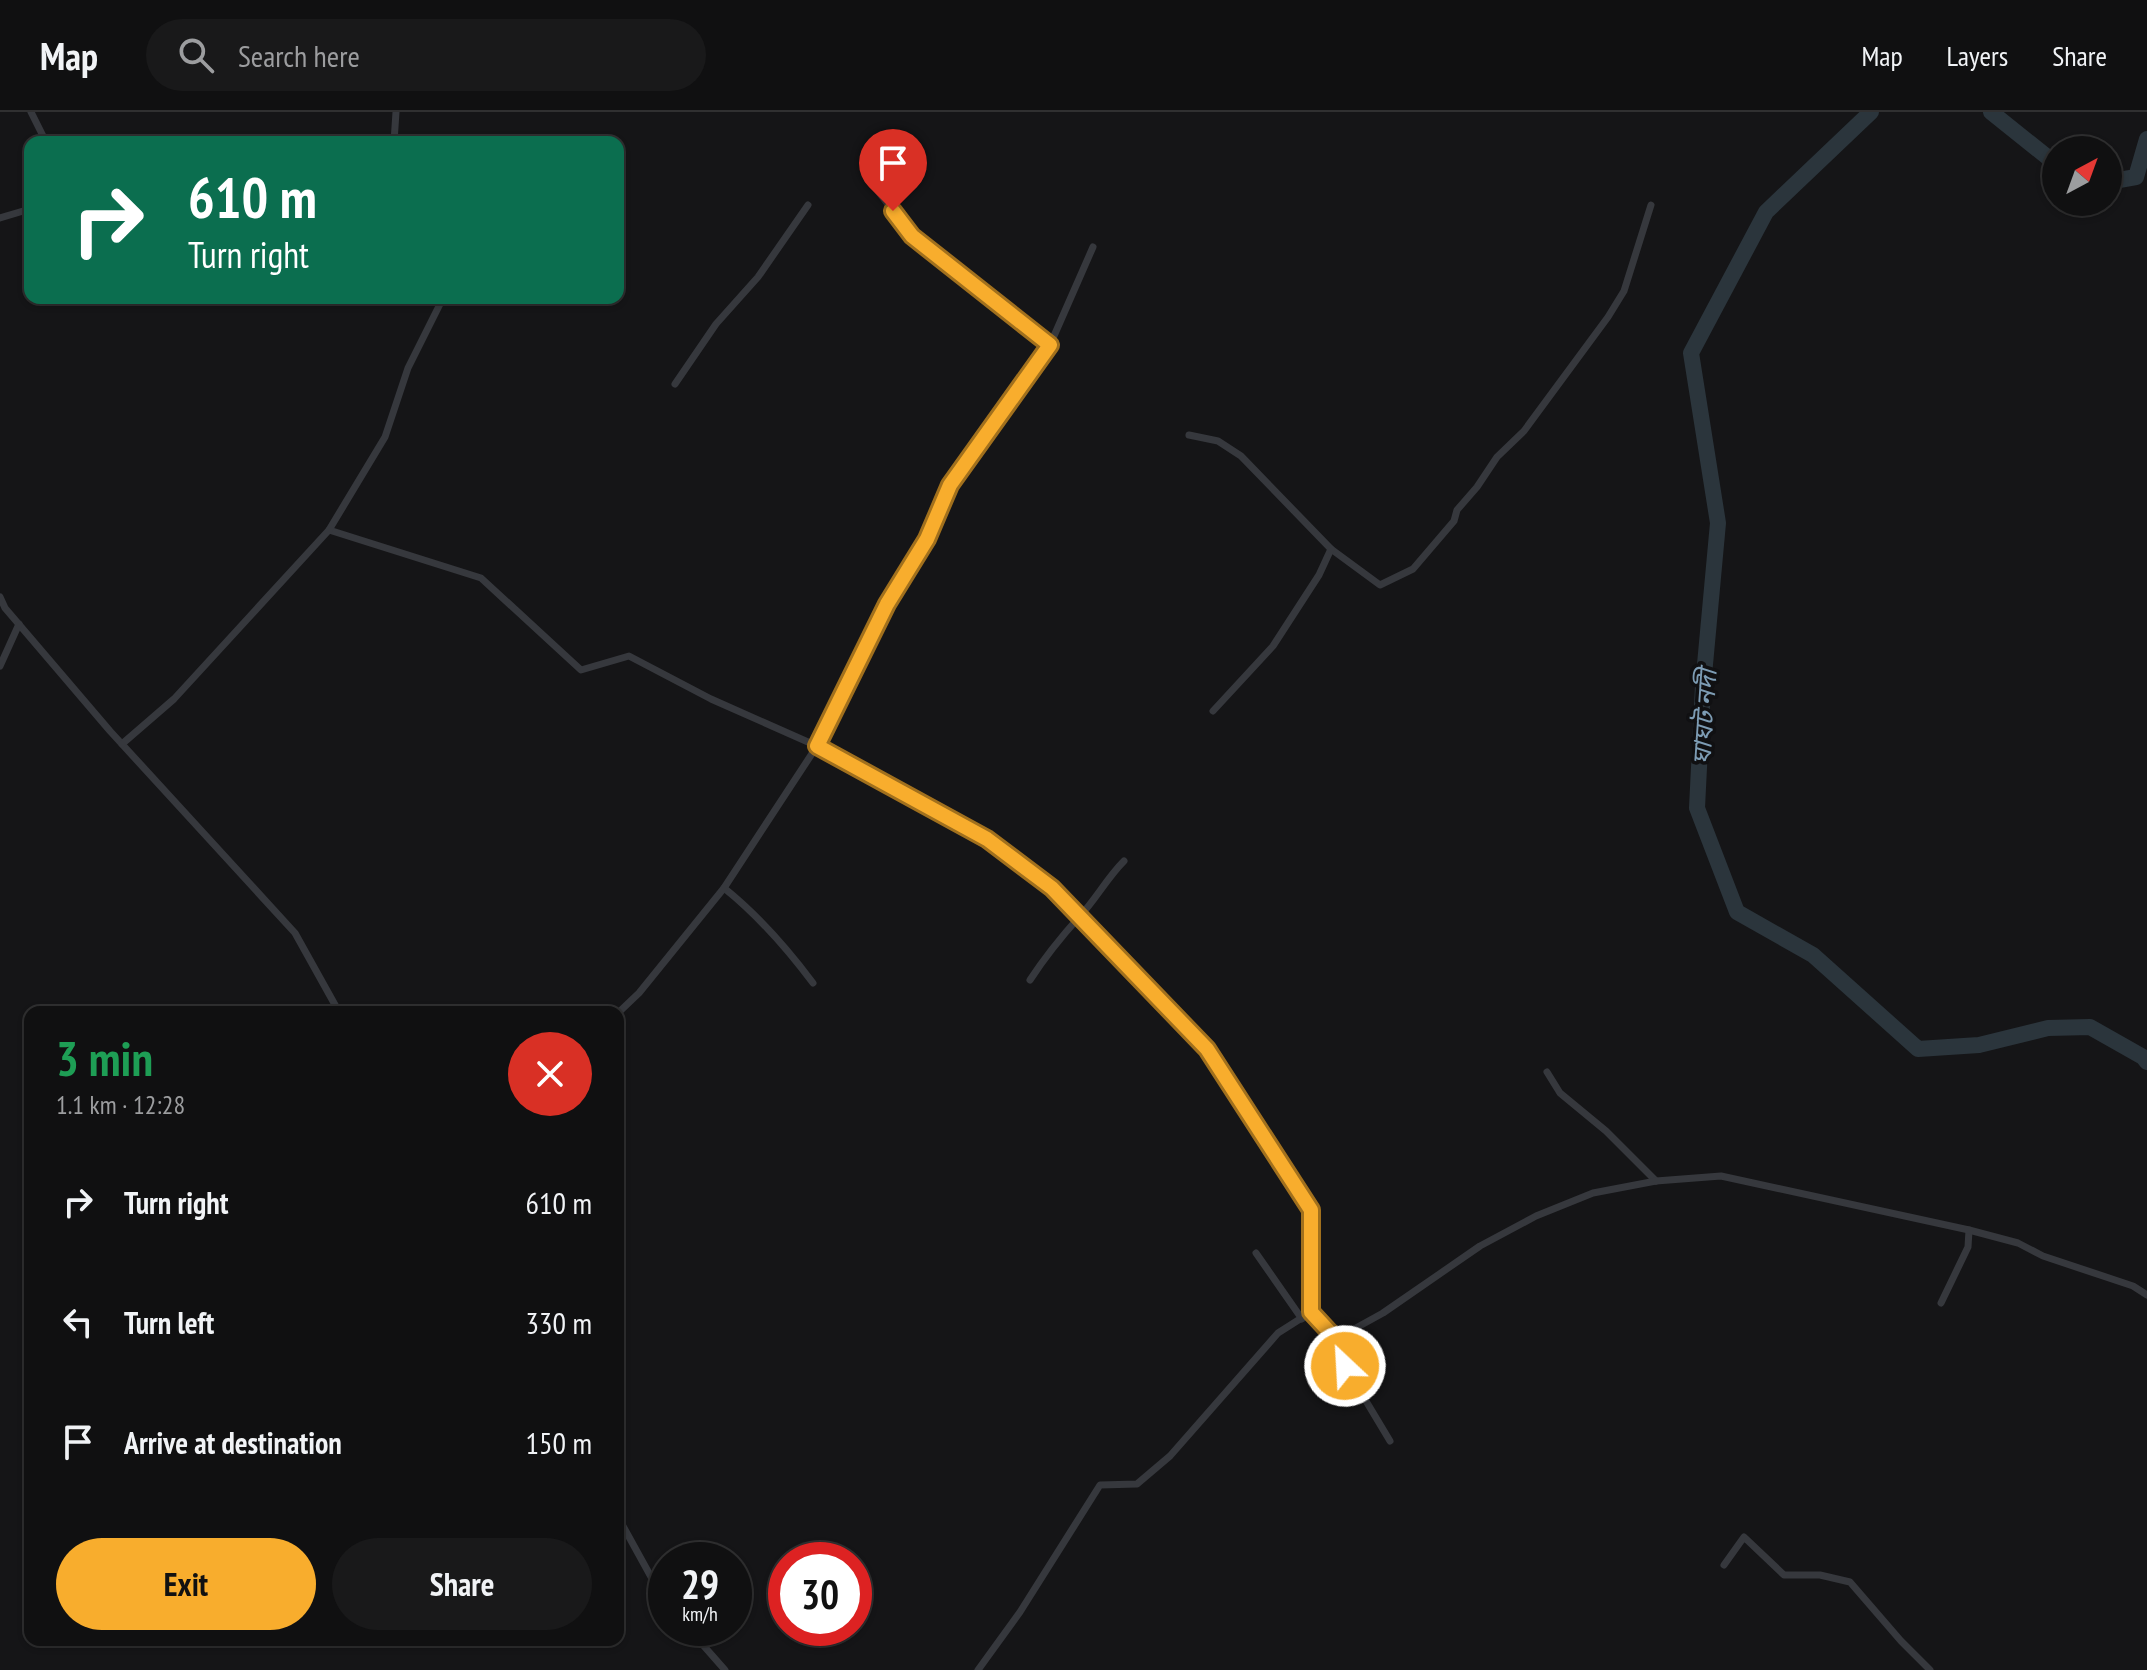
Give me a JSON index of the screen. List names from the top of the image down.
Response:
{
  "water": ["ঘাঘট নদী"],
  "north": "top right",
  "page": {
    "header": "Map",
    "search": "Search here",
    "nav": ["Map", "Layers", "Share"],
    "turn": ["610 m", "Turn right"],
    "heading": ["3 min", "1.1 km · 12:28"],
    "list": [
      {
        "name": "Turn right",
        "value": "610 m"
      },
      {
        "name": "Turn left",
        "value": "330 m"
      },
      {
        "name": "Arrive at destination",
        "value": "150 m"
      }
    ],
    "buttons": ["Exit", "Share"],
    "speed": "29 km/h",
    "limit": "30"
  }
}
